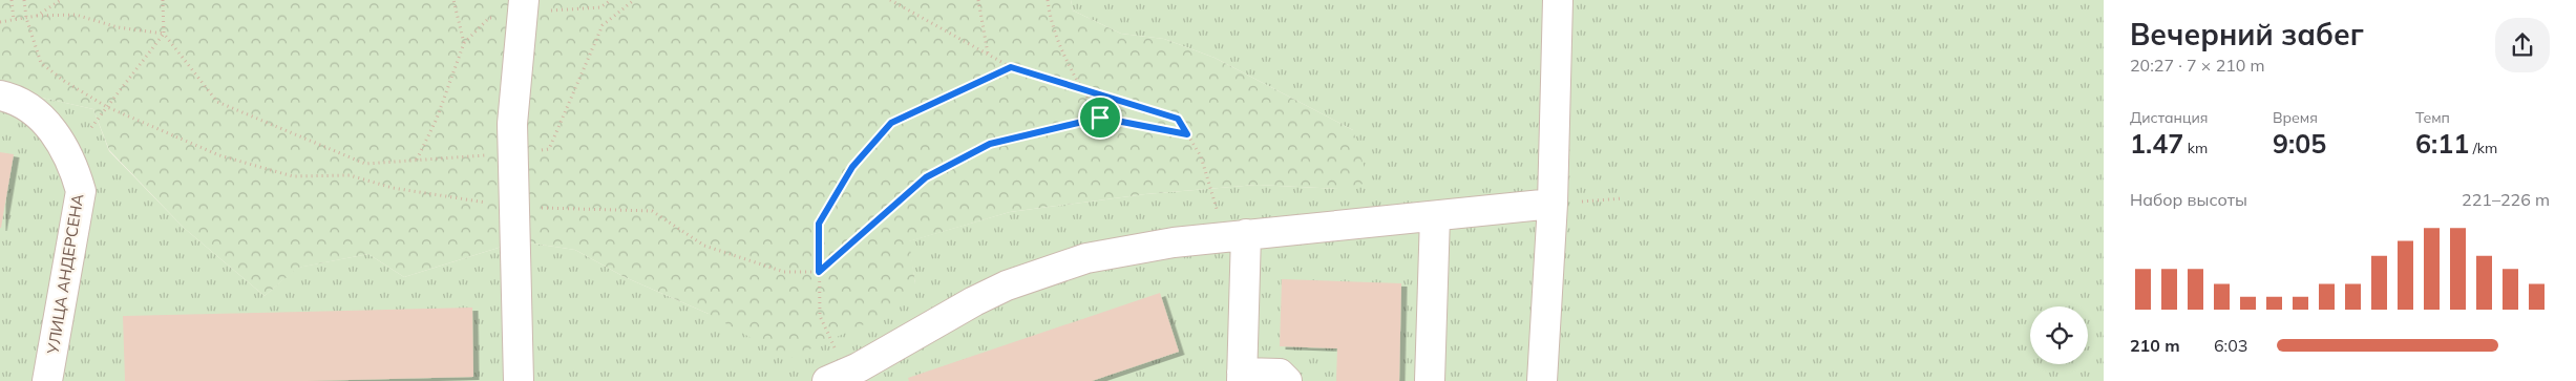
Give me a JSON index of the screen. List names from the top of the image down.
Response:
{
  "streets": {
    "lane": ["УЛИЦА АНДЕРСЕНА"]
  },
  "page": {
    "heading": ["Вечерний забег", "20:27 · 7 × 210 m"],
    "stats": [
      ["Дистанция", "1.47 km"],
      ["Время", "9:05"],
      ["Темп", "6:11 /km"]
    ],
    "chart": ["Набор высоты", "221–226 m"],
    "list": [
      {
        "name": "210 m",
        "note": "6:03"
      }
    ]
  }
}
